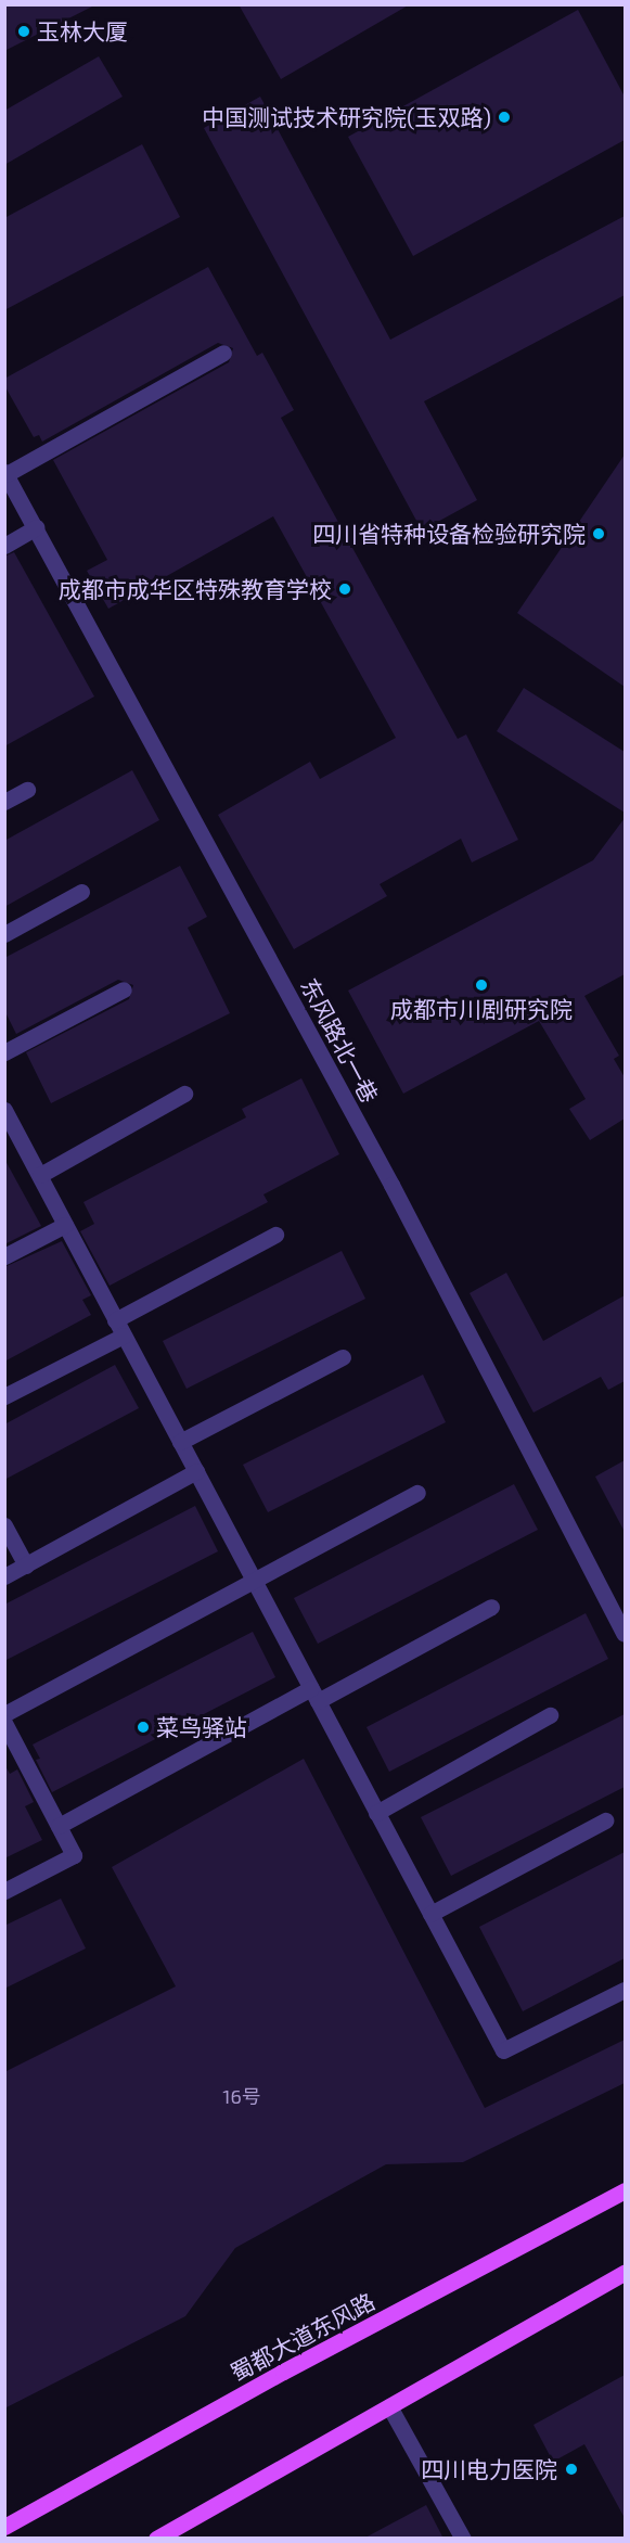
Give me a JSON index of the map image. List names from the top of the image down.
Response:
{
  "streets": {
    "main road": ["蜀都大道东风路"],
    "street": ["东风路北一巷"]
  },
  "places": [
    "玉林大厦",
    "中国测试技术研究院(玉双路)",
    "四川省特种设备检验研究院",
    "成都市成华区特殊教育学校",
    "成都市川剧研究院",
    "菜鸟驿站",
    "四川电力医院"
  ],
  "house_numbers": ["16号"]
}
